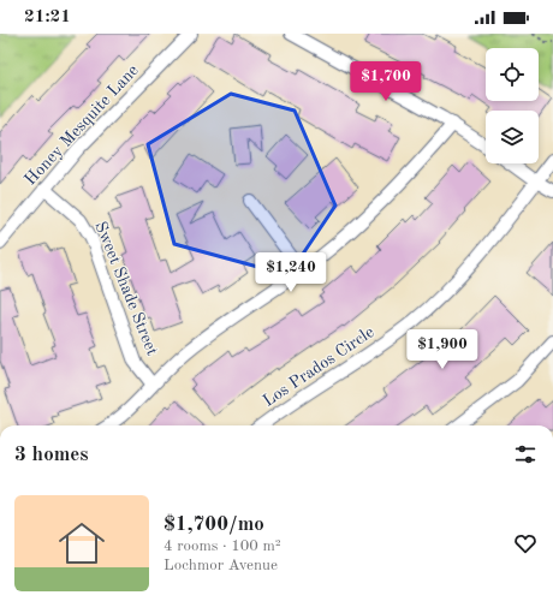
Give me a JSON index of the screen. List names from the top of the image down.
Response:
{
  "streets": {
    "street": ["Honey Mesquite Lane", "Sweet Shade Street", "Los Prados Circle"]
  },
  "crossings": [
    ["Honey Mesquite Lane", "Sweet Shade Street"]
  ],
  "page": {
    "status": "21:21",
    "price": ["$1,700", "$1,240", "$1,900"],
    "heading": "3 homes",
    "list": [
      {
        "name": "$1,700/mo",
        "note": "4 rooms · 100 m² · Lochmor Avenue"
      }
    ]
  }
}
